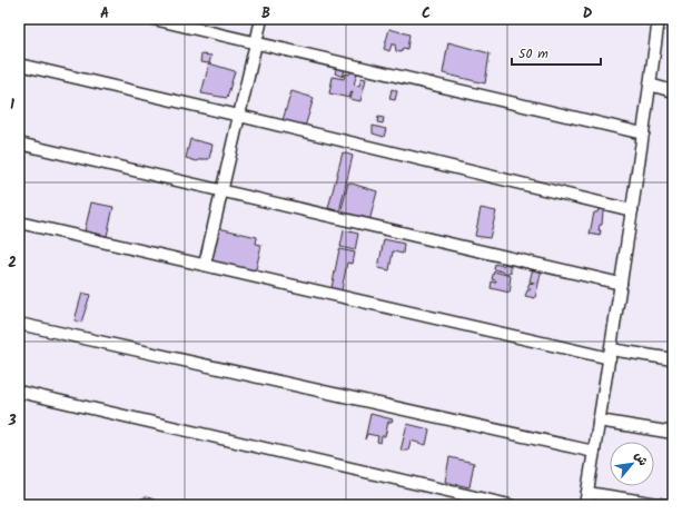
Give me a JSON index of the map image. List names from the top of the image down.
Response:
{
  "scale_bar": "50 m",
  "north": "top right",
  "grid": {
    "columns": [
      "A",
      "B",
      "C",
      "D"
    ],
    "rows": ["1", "2", "3"]
  }
}
